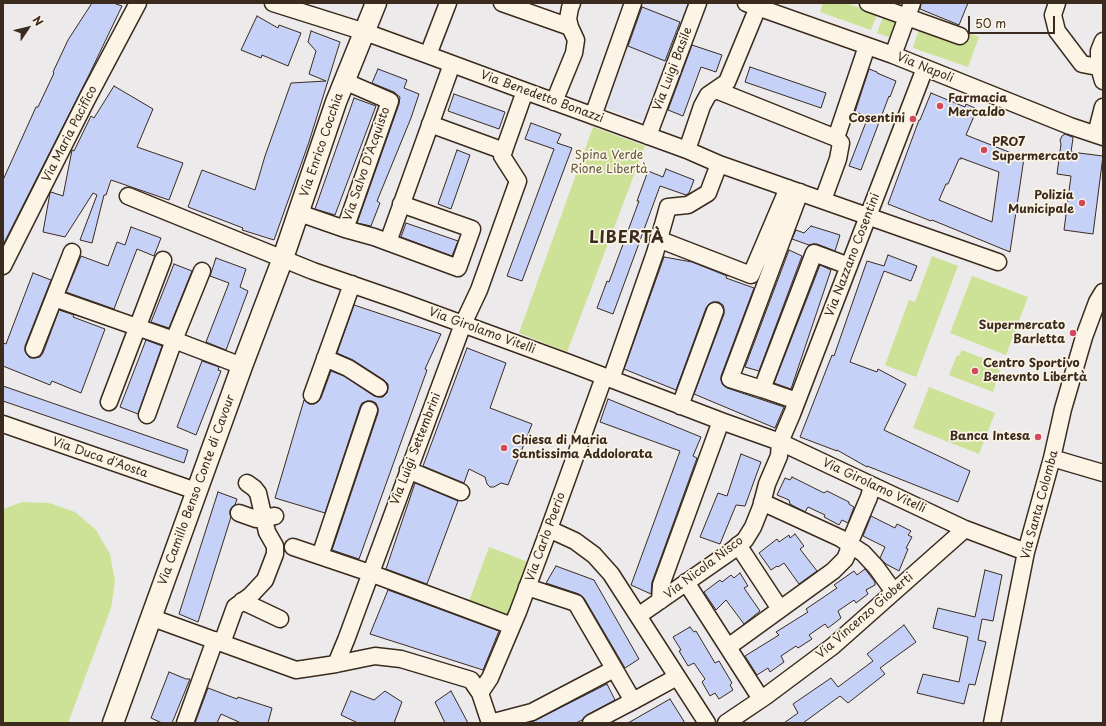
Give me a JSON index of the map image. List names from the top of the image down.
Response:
{
  "streets": {
    "main road": ["Via Enrico Cocchia", "Via Camillo Benso Conte di Cavour"],
    "street": [
      "Via Napoli",
      "Via Luigi Basile",
      "Via Benedetto Bonazzi",
      "Via Maria Pacifico",
      "Via Salvo D'Acquisto",
      "Via Nazzano Cosentini",
      "Via Girolamo Vitelli",
      "Via Luigi Settembrini",
      "Via Duca d'Aosta",
      "Via Santa Colomba",
      "Via Carlo Poerio",
      "Via Nicola Nisco",
      "Via Vincenzo Gioberti"
    ]
  },
  "crossings": [
    ["Via Napoli", "Via Nazzano Cosentini"],
    ["Via Luigi Basile", "Via Benedetto Bonazzi"],
    ["Via Benedetto Bonazzi", "Via Enrico Cocchia"],
    ["Via Benedetto Bonazzi", "Via Nazzano Cosentini"],
    ["Via Enrico Cocchia", "Via Salvo D'Acquisto"],
    ["Via Enrico Cocchia", "Via Girolamo Vitelli"],
    ["Via Enrico Cocchia", "Via Camillo Benso Conte di Cavour"],
    ["Via Nazzano Cosentini", "Via Girolamo Vitelli"],
    ["Via Nazzano Cosentini", "Via Nicola Nisco"],
    ["Via Girolamo Vitelli", "Via Luigi Settembrini"],
    ["Via Girolamo Vitelli", "Via Camillo Benso Conte di Cavour"],
    ["Via Girolamo Vitelli", "Via Santa Colomba"],
    ["Via Girolamo Vitelli", "Via Carlo Poerio"],
    ["Via Girolamo Vitelli", "Via Nicola Nisco"],
    ["Via Girolamo Vitelli", "Via Vincenzo Gioberti"],
    ["Via Duca d'Aosta", "Via Camillo Benso Conte di Cavour"]
  ],
  "districts": ["LIBERTÀ"],
  "parks": ["Spina Verde Rione Libertà"],
  "places": [
    "Farmacia Mercaldo",
    "Cosentini",
    "PRO7 Supermercato",
    "Polizia Municipale",
    "Supermercato Barletta",
    "Centro Sportivo Benevnto Libertà",
    "Banca Intesa",
    "Chiesa di Maria Santissima Addolorata"
  ],
  "scale_bar": "50 m",
  "north": "top right"
}
